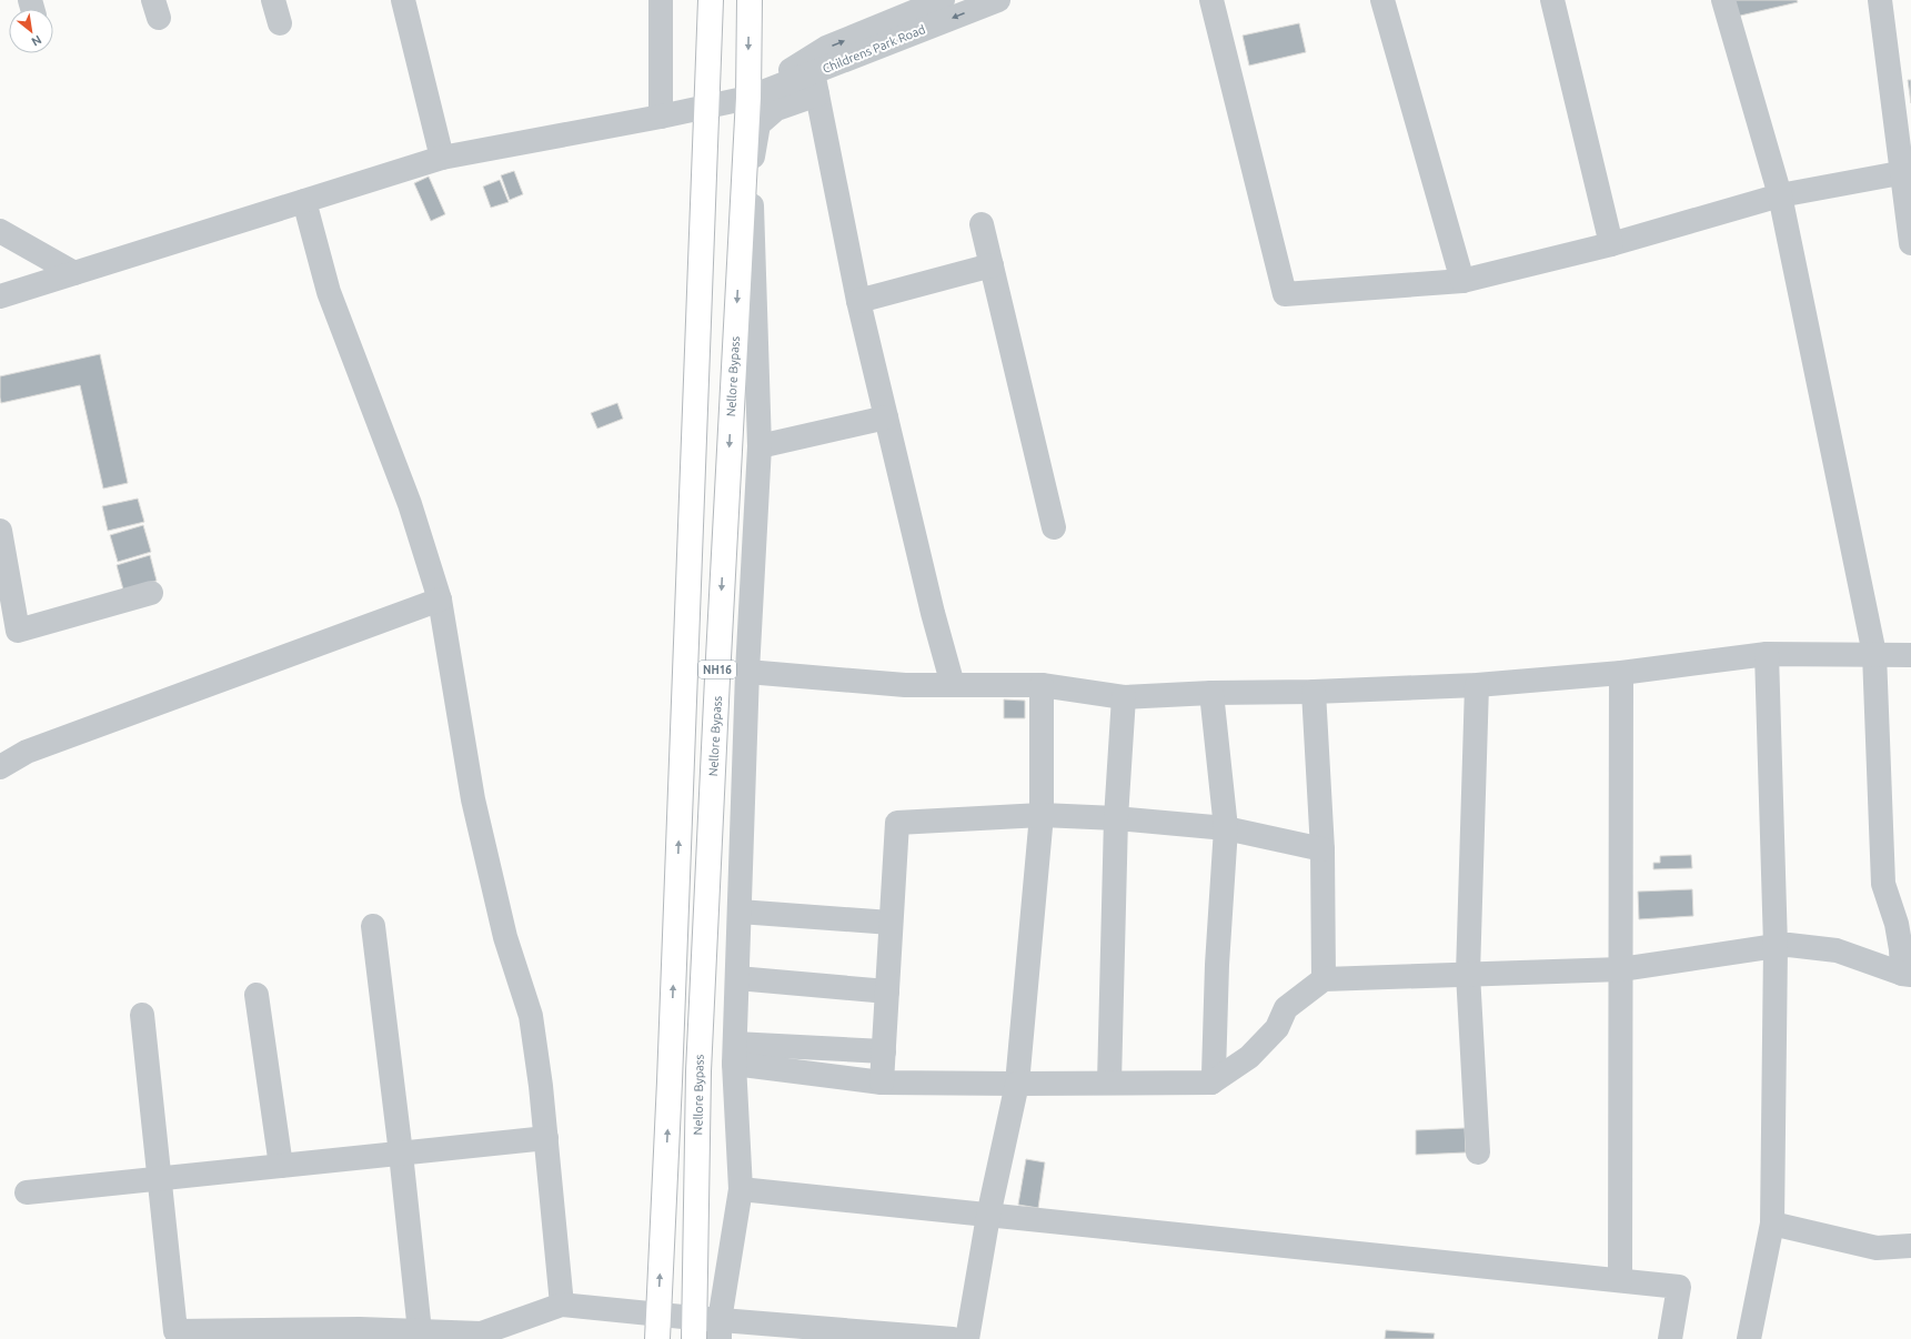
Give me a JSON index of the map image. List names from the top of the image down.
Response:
{
  "streets": {
    "highway": ["Nellore Bypass", "NH16"],
    "street": ["Childrens Park Road"]
  },
  "crossings": [
    ["Childrens Park Road", "Nellore Bypass"]
  ],
  "north": "bottom right"
}
